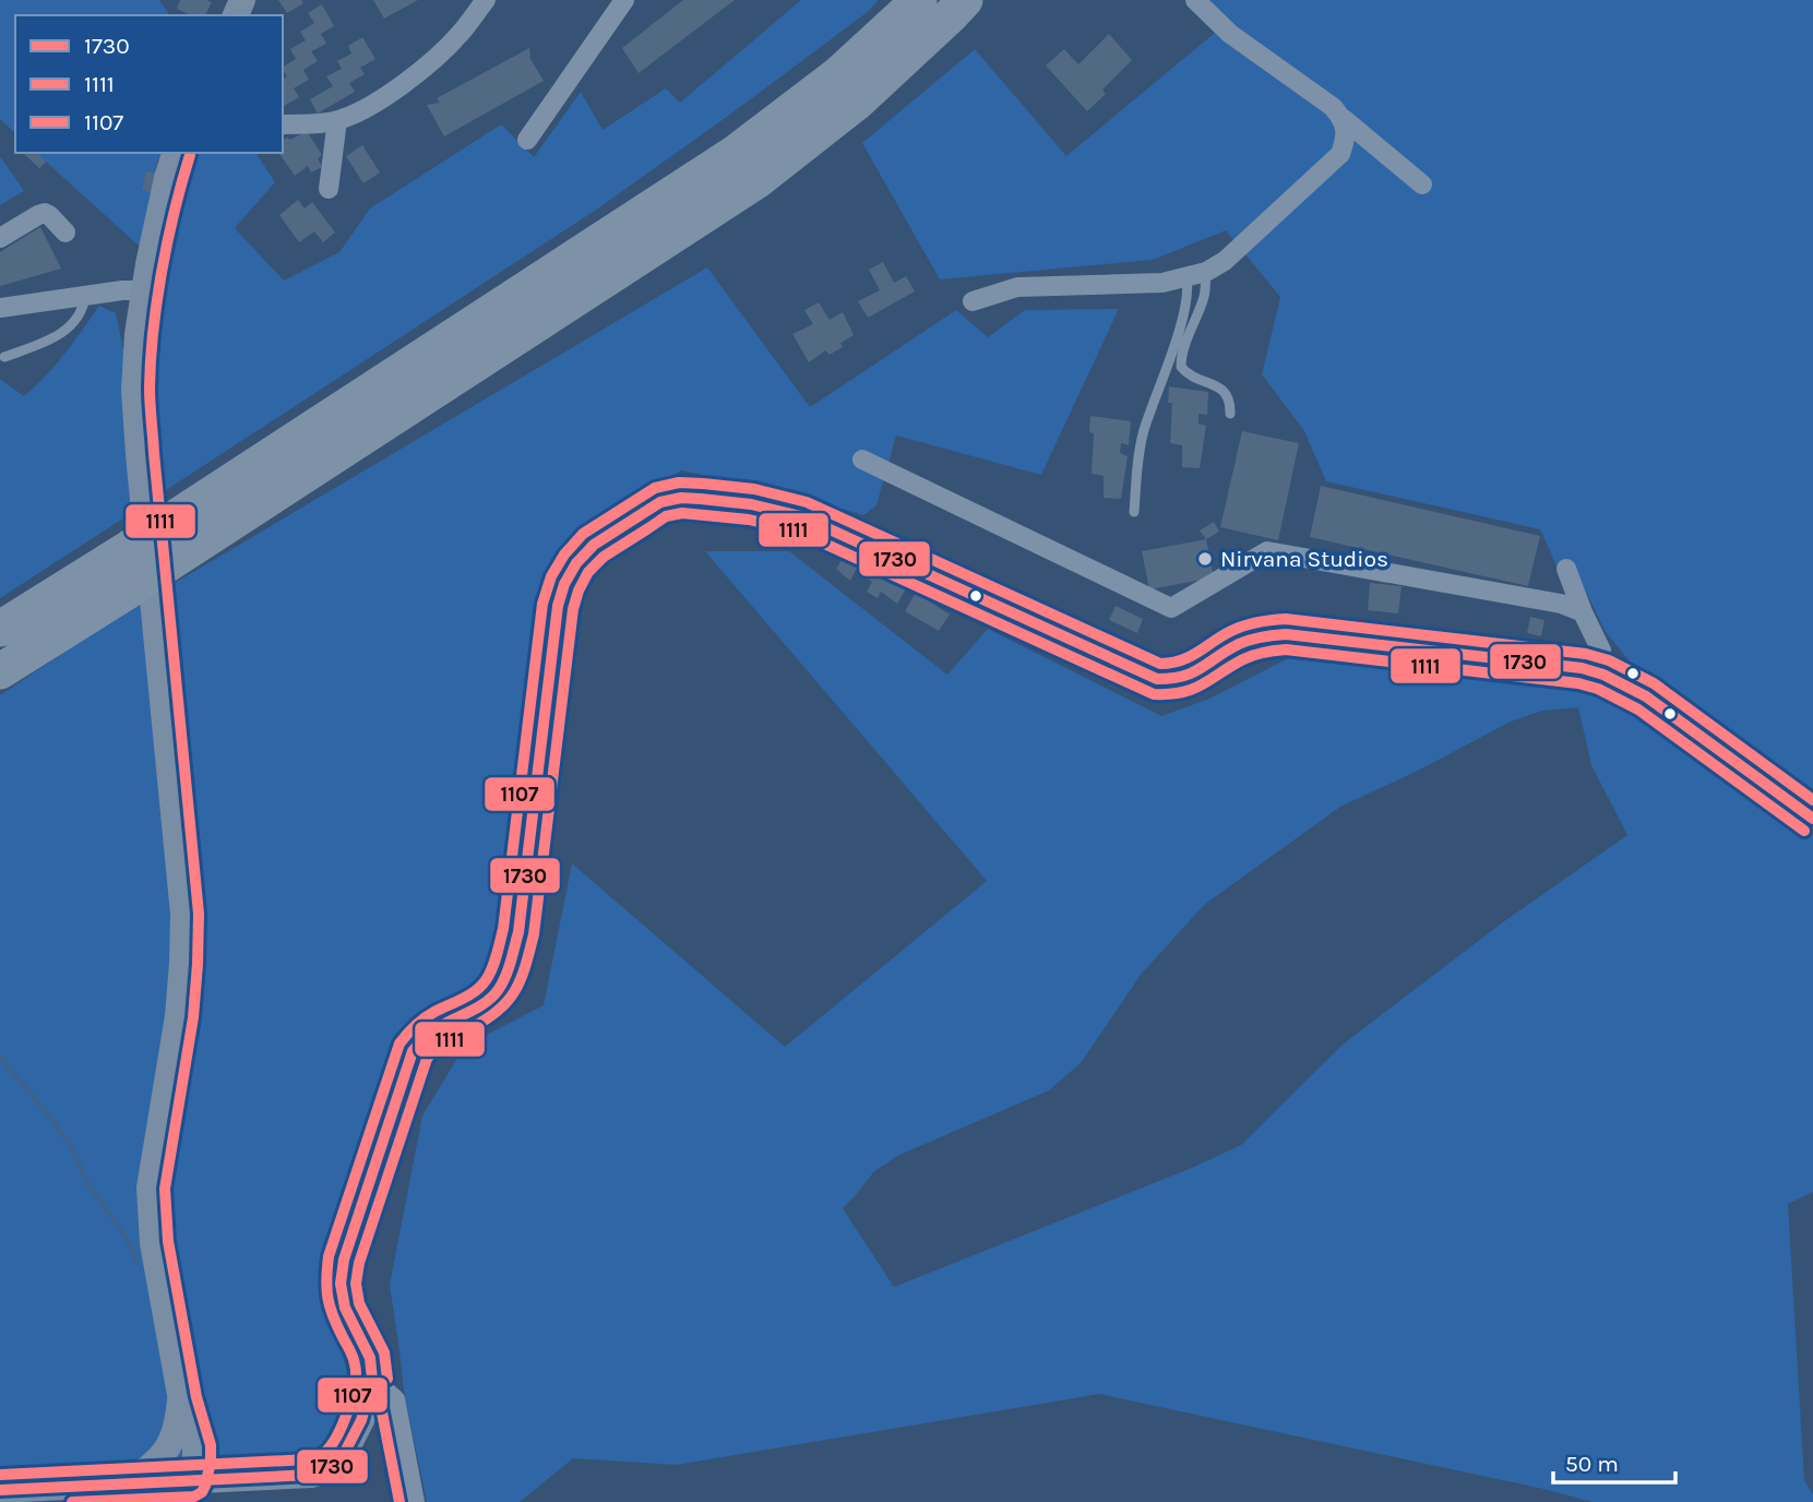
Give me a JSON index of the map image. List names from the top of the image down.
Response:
{
  "places": ["Nirvana Studios"],
  "lines": ["transit line 1111", "transit line 1107", "transit line 1730"],
  "legend": ["1730", "1111", "1107"],
  "scale_bar": "50 m"
}
